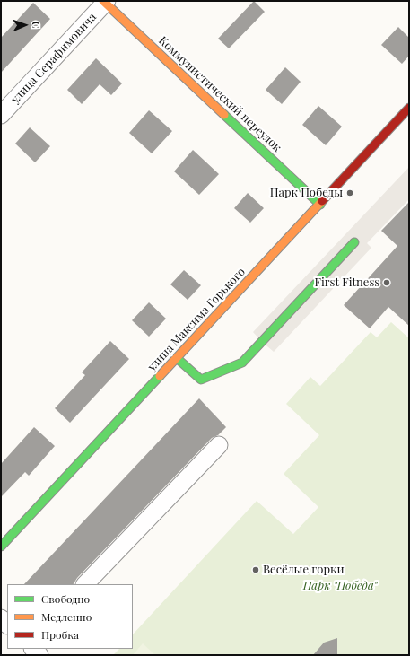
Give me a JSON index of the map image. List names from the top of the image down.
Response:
{
  "streets": {
    "street": ["улица Серафимовича", "Коммунистический переулок", "улица Максима Горького"]
  },
  "crossings": [
    ["улица Серафимовича", "Коммунистический переулок"],
    ["Коммунистический переулок", "улица Максима Горького"]
  ],
  "parks": ["Парк \"Победа\""],
  "places": ["Парк Победы", "First Fitness", "Весёлые горки"],
  "legend": ["Свободно", "Медленно", "Пробка"],
  "north": "right"
}
